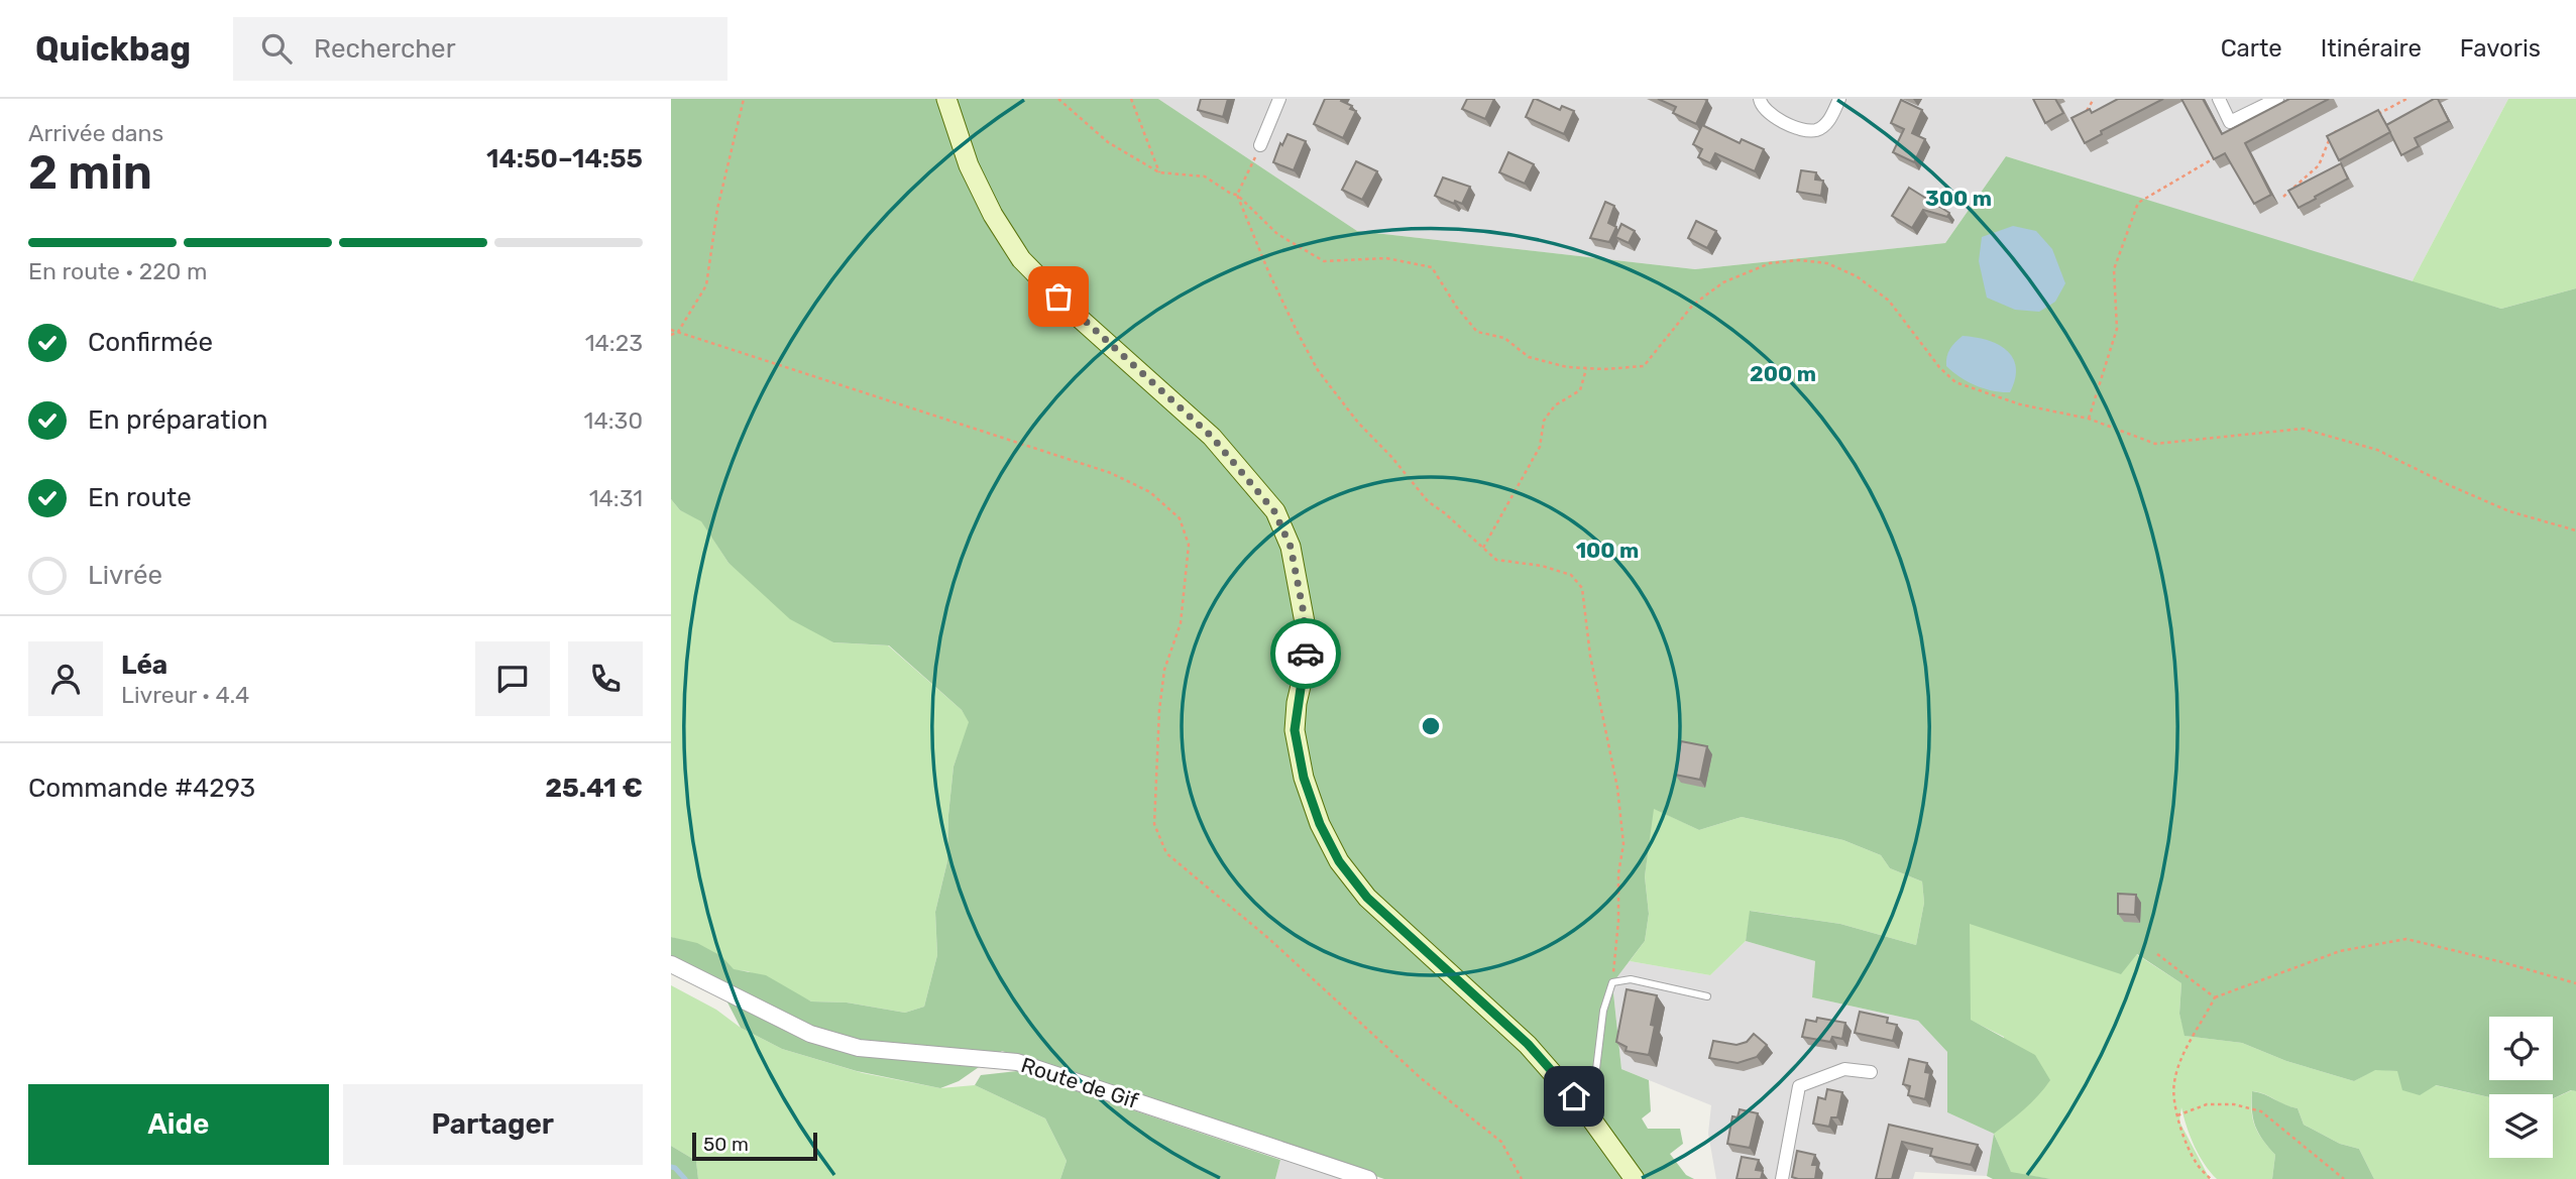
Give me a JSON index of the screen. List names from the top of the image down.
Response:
{
  "streets": {
    "street": ["Route de Gif"]
  },
  "scale_bar": "50 m",
  "page": {
    "header": "Quickbag",
    "search": "Rechercher",
    "nav": ["Carte", "Itinéraire", "Favoris"],
    "heading": ["2 min", "Arrivée dans", "14:50–14:55"],
    "panel": [
      "Léa",
      "Livreur · 4.4",
      "Commande #4293",
      "25.41 €"
    ],
    "bar": "En route · 220 m",
    "list": [
      ["Confirmée", "14:23"],
      ["En préparation", "14:30"],
      ["En route", "14:31"],
      "Livrée"
    ],
    "buttons": ["Aide", "Partager"],
    "scale": "50 m"
  },
  "rings": ["300 m", "200 m", "100 m"]
}
